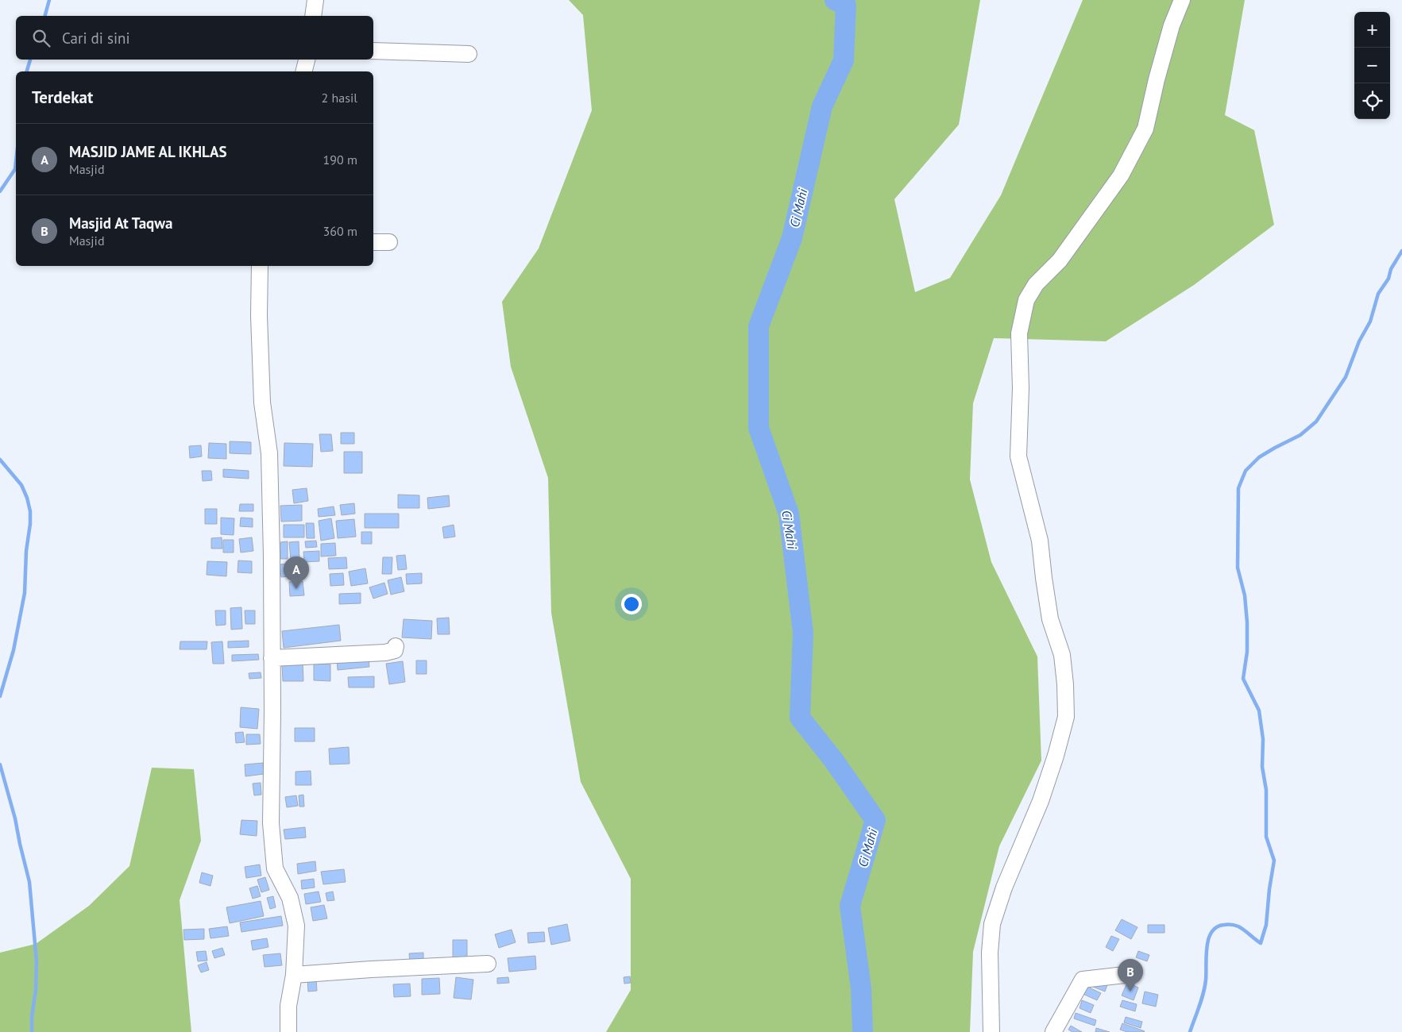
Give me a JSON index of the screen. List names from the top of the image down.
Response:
{
  "water": ["Ci Mahi"],
  "page": {
    "map_buttons": ["+", "−"],
    "search": "Cari di sini",
    "heading": ["Terdekat", "2 hasil"],
    "list": [
      {
        "mark": "A",
        "name": "MASJID JAME AL IKHLAS",
        "note": "Masjid",
        "value": "190 m"
      },
      {
        "mark": "B",
        "name": "Masjid At Taqwa",
        "note": "Masjid",
        "value": "360 m"
      }
    ],
    "pins": ["A", "B"]
  }
}
